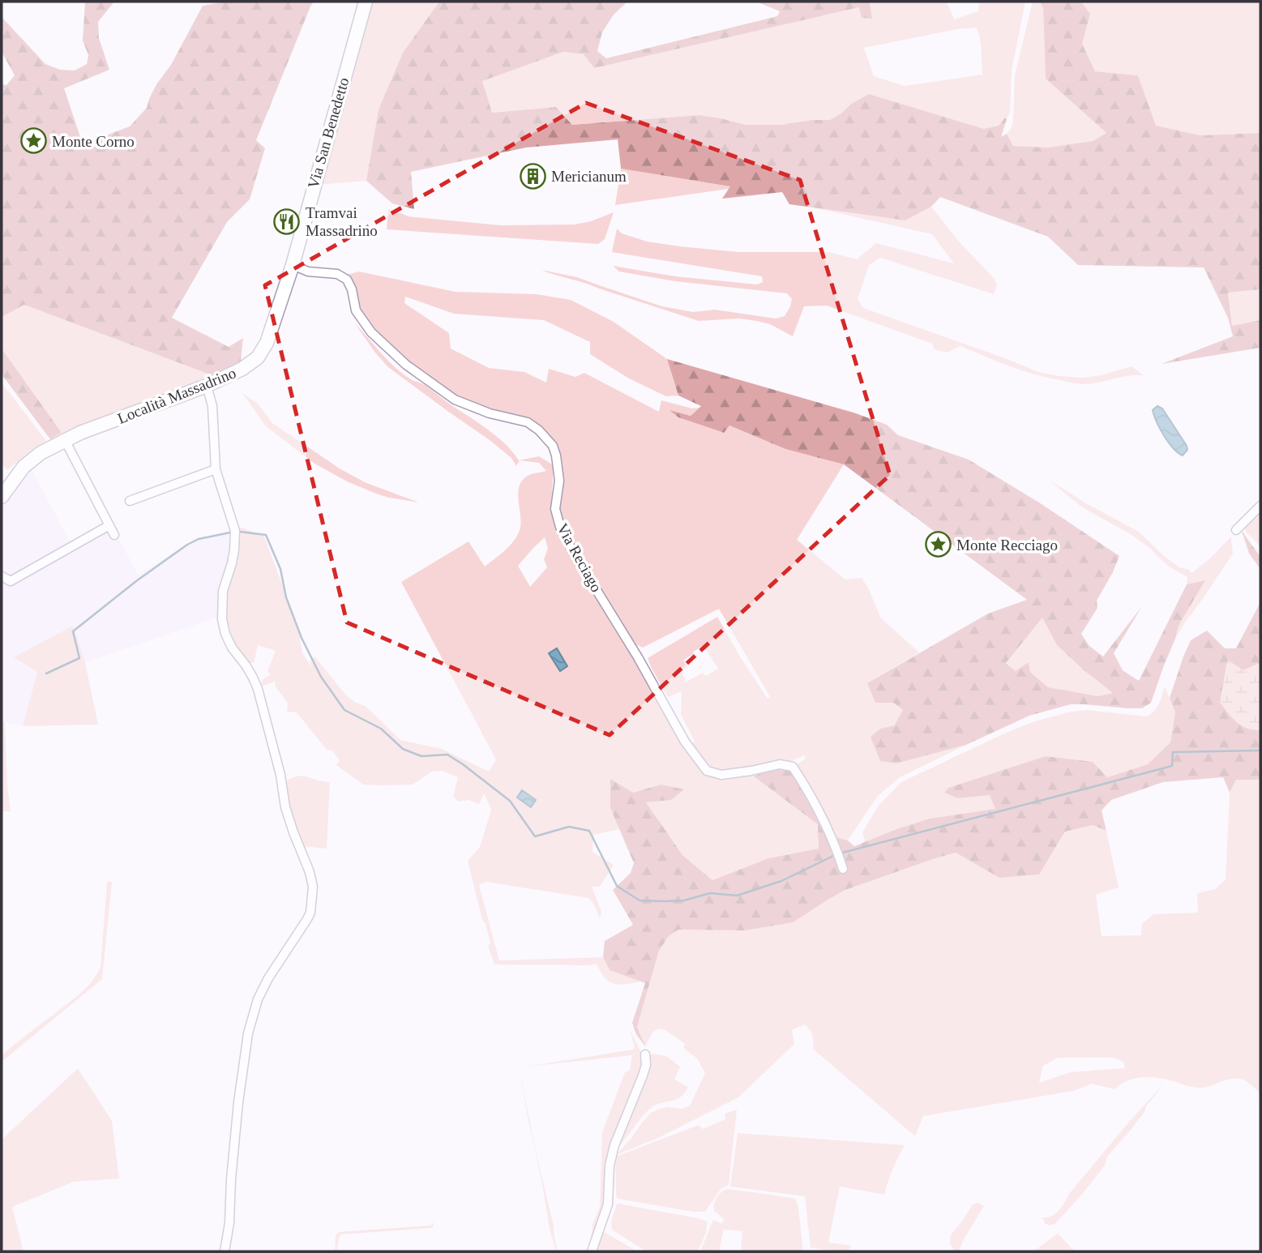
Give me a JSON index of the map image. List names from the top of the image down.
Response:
{
  "streets": {
    "main road": ["Via San Benedetto", "Località Massadrino"],
    "street": ["Via Reciago"]
  },
  "crossings": [
    ["Via San Benedetto", "Località Massadrino"],
    ["Via San Benedetto", "Via Reciago"],
    ["Località Massadrino", "Via Reciago"]
  ],
  "places": {
    "place": ["Monte Corno", "Monte Recciago"],
    "building": ["Mericianum"],
    "restaurant": ["Tramvai Massadrino"]
  }
}
